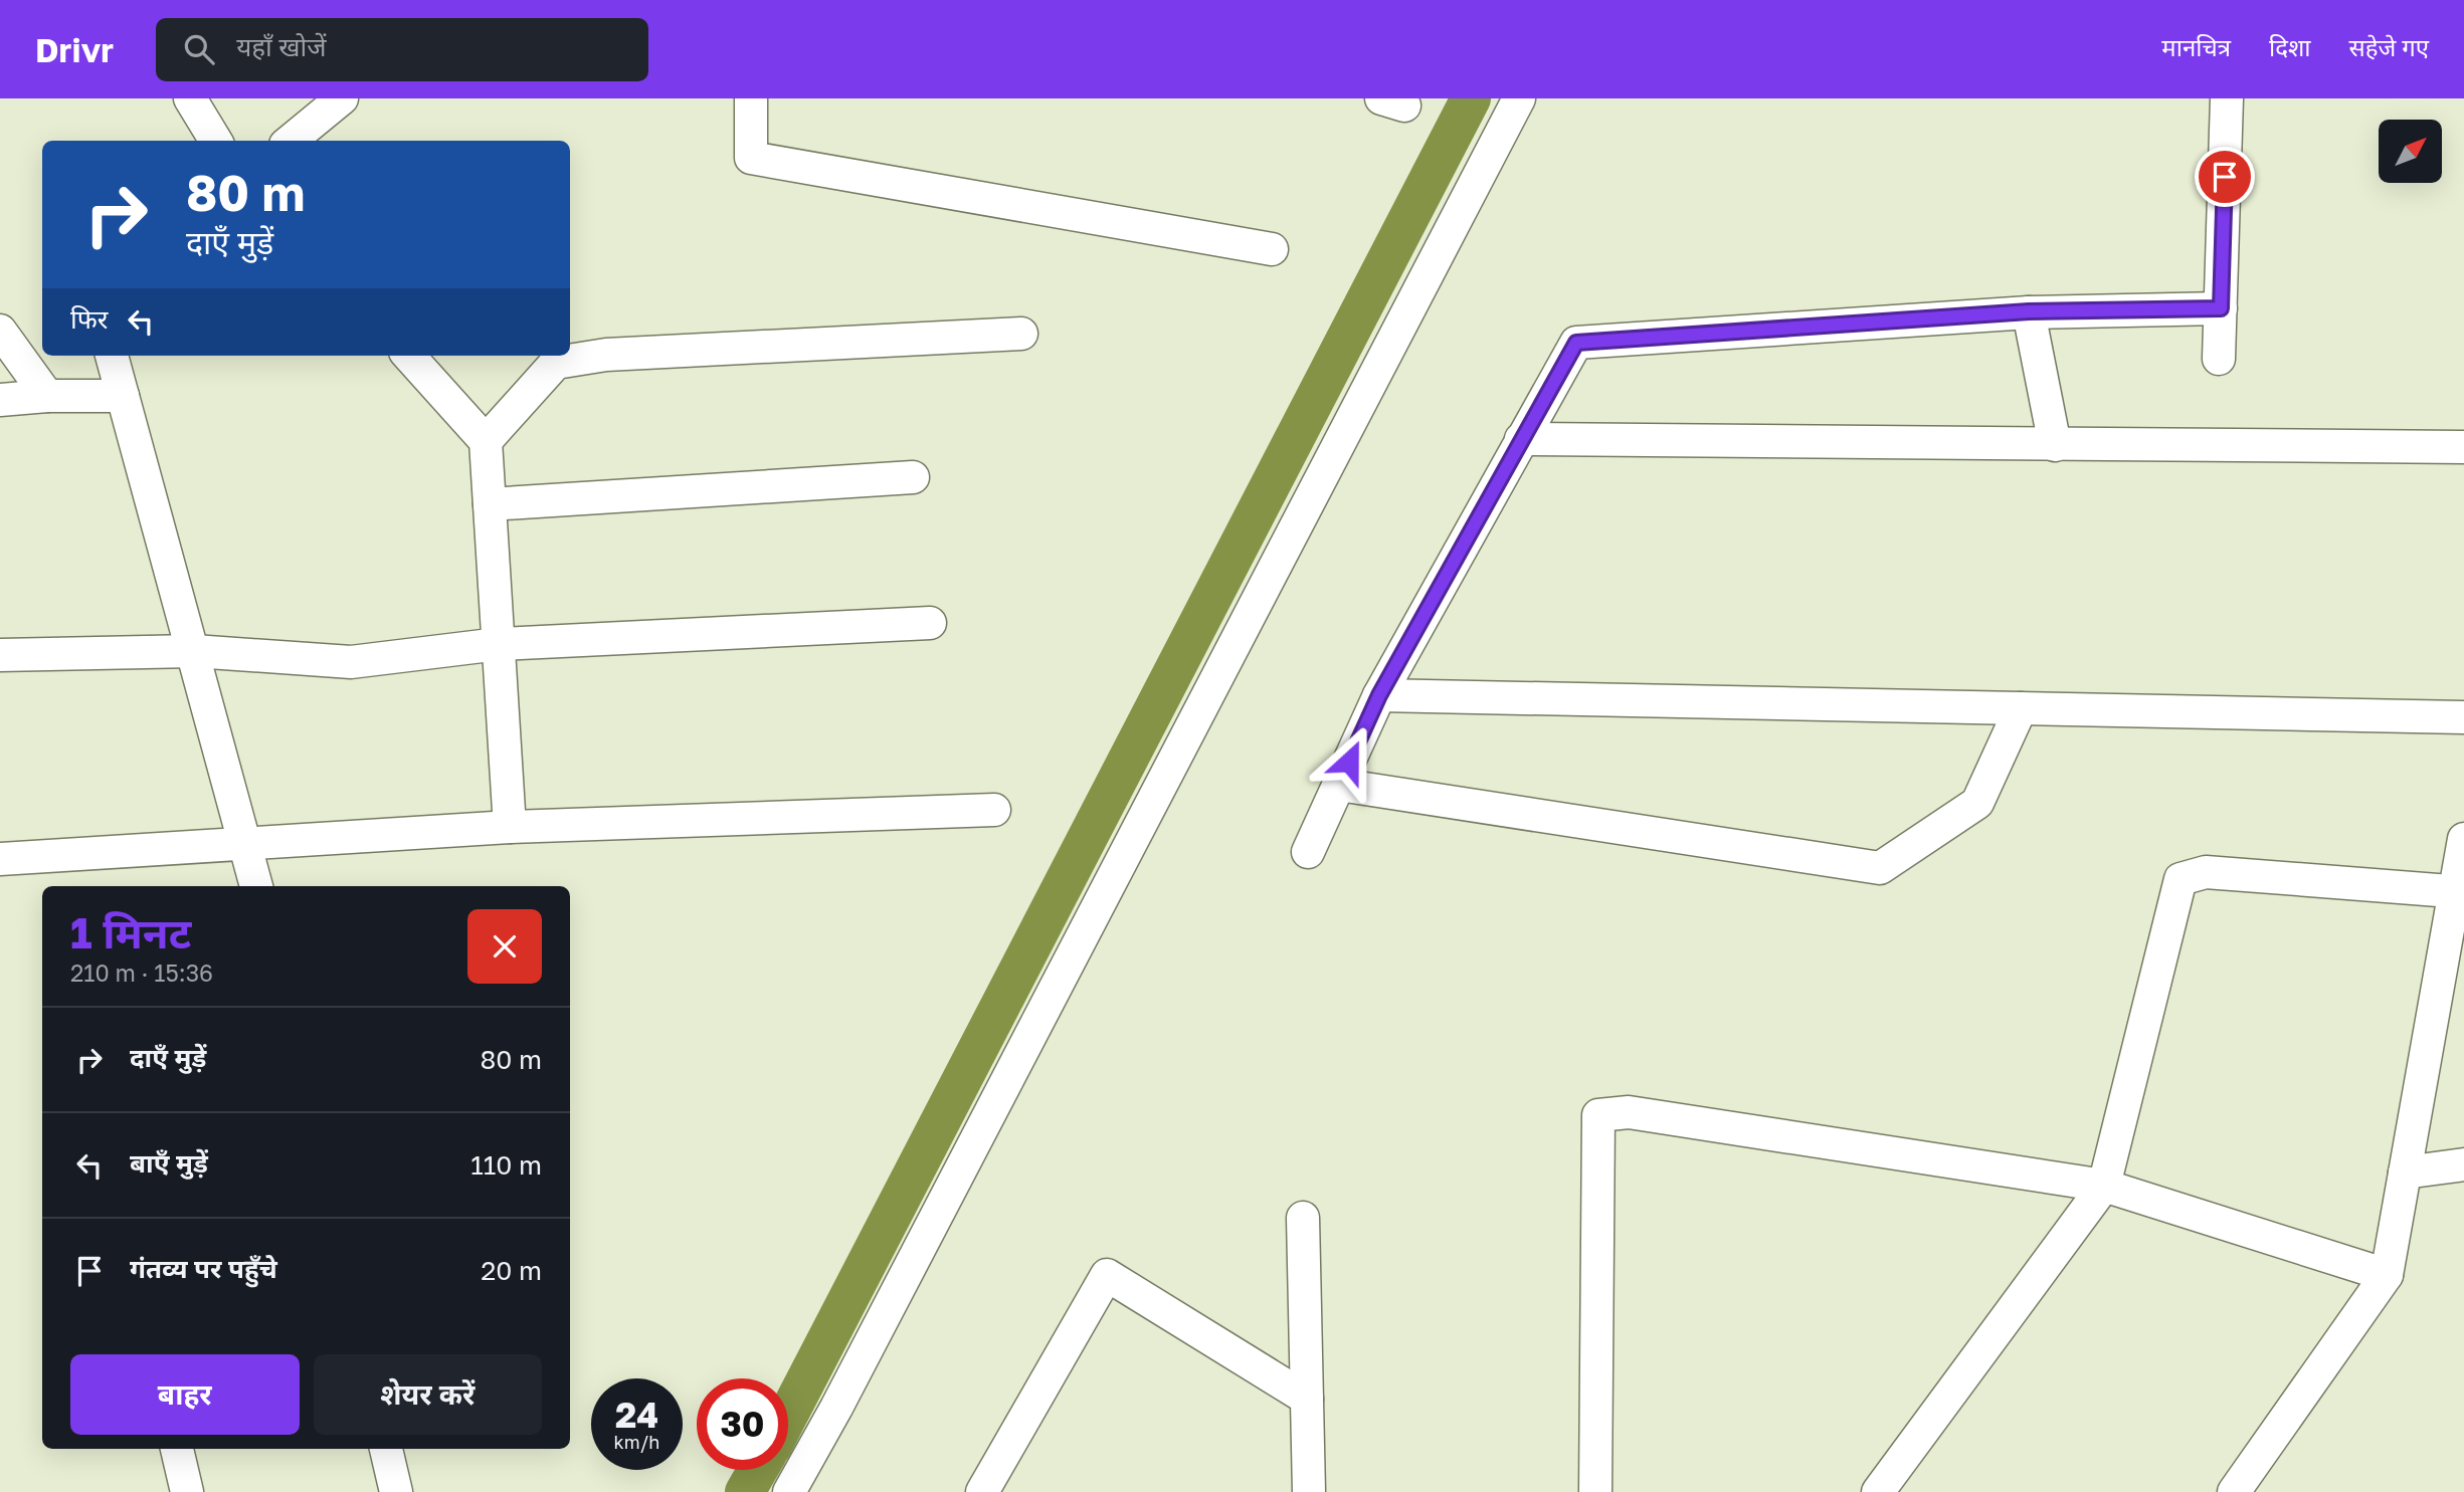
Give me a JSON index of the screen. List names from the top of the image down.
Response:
{
  "north": "top right",
  "page": {
    "header": "Drivr",
    "search": "यहाँ खोजें",
    "nav": ["मानचित्र", "दिशा", "सहेजे गए"],
    "turn": ["80 m", "दाएँ मुड़ें"],
    "then": "फिर",
    "heading": ["1 मिनट", "210 m · 15:36"],
    "list": [
      {
        "name": "दाएँ मुड़ें",
        "value": "80 m"
      },
      {
        "name": "बाएँ मुड़ें",
        "value": "110 m"
      },
      {
        "name": "गंतव्य पर पहुँचे",
        "value": "20 m"
      }
    ],
    "buttons": ["बाहर", "शेयर करें"],
    "speed": "24 km/h",
    "limit": "30"
  }
}
